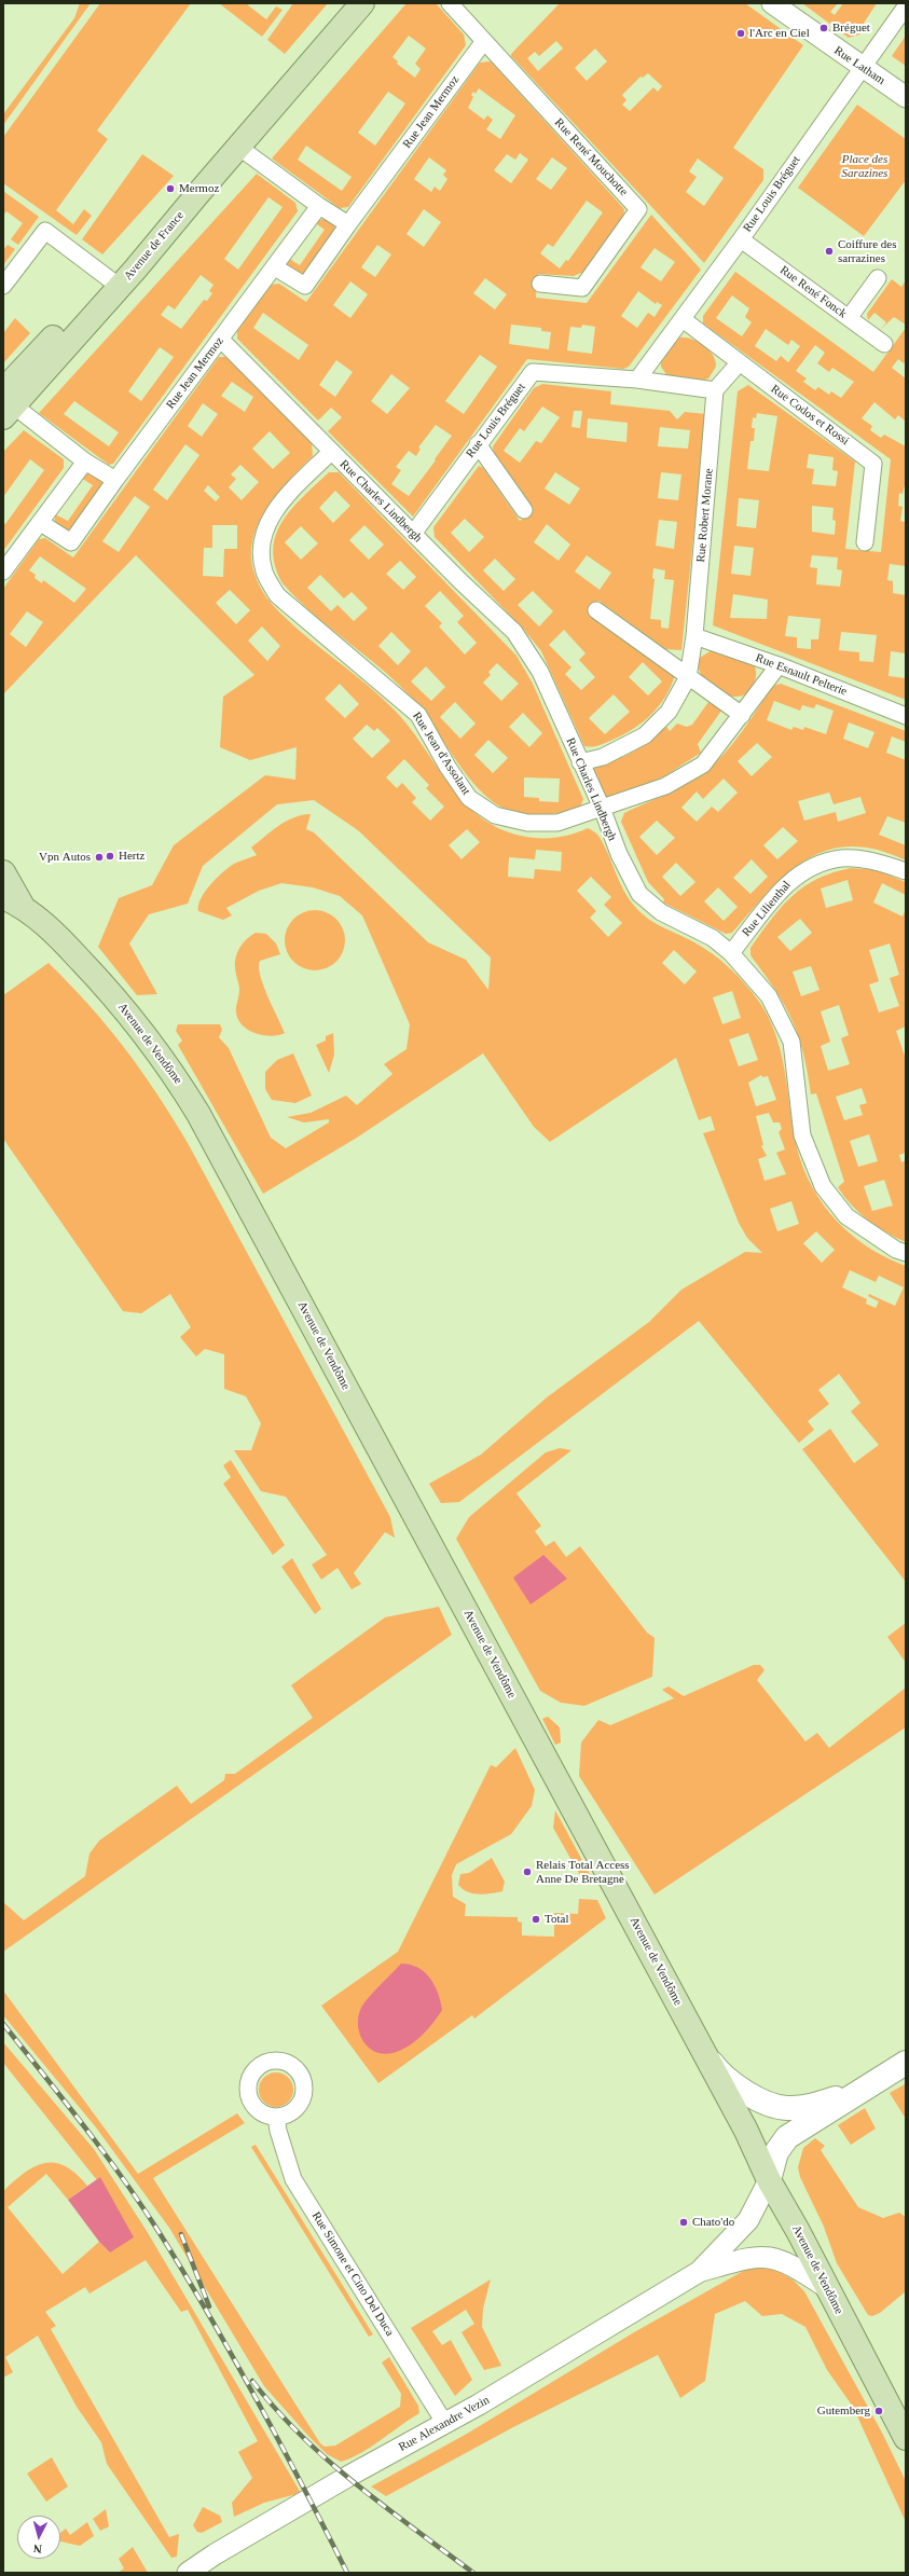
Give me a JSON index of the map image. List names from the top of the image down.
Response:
{
  "streets": {
    "main road": ["Avenue de France", "Avenue de Vendôme"],
    "street": [
      "Rue Latham",
      "Rue Jean Mermoz",
      "Rue René Mouchotte",
      "Rue Louis Bréguet",
      "Rue René Fonck",
      "Rue Codos et Rossi",
      "Rue Charles Lindbergh",
      "Rue Robert Morane",
      "Rue Esnault Pelterie",
      "Rue Jean d'Assolant",
      "Rue Lilienthal",
      "Rue Simone et Cino Del Duca",
      "Rue Alexandre Vezin"
    ]
  },
  "crossings": [
    ["Rue Latham", "Rue Louis Bréguet"],
    ["Rue Jean Mermoz", "Rue René Mouchotte"],
    ["Rue Jean Mermoz", "Rue Charles Lindbergh"],
    ["Rue Louis Bréguet", "Rue René Fonck"],
    ["Rue Louis Bréguet", "Rue Codos et Rossi"],
    ["Rue Louis Bréguet", "Rue Charles Lindbergh"],
    ["Rue Louis Bréguet", "Rue Robert Morane"],
    ["Rue Charles Lindbergh", "Rue Robert Morane"],
    ["Rue Charles Lindbergh", "Rue Jean d'Assolant"],
    ["Rue Charles Lindbergh", "Rue Lilienthal"],
    ["Rue Robert Morane", "Rue Esnault Pelterie"],
    ["Rue Esnault Pelterie", "Rue Jean d'Assolant"],
    ["Avenue de Vendôme", "Rue Alexandre Vezin"],
    ["Rue Simone et Cino Del Duca", "Rue Alexandre Vezin"]
  ],
  "parks": ["Place des Sarazines"],
  "places": [
    "Bréguet",
    "l'Arc en Ciel",
    "Mermoz",
    "Coiffure des sarrazines",
    "Hertz",
    "Vpn Autos",
    "Relais Total Access Anne De Bretagne",
    "Total",
    "Chato'do",
    "Gutemberg"
  ],
  "north": "bottom"
}
